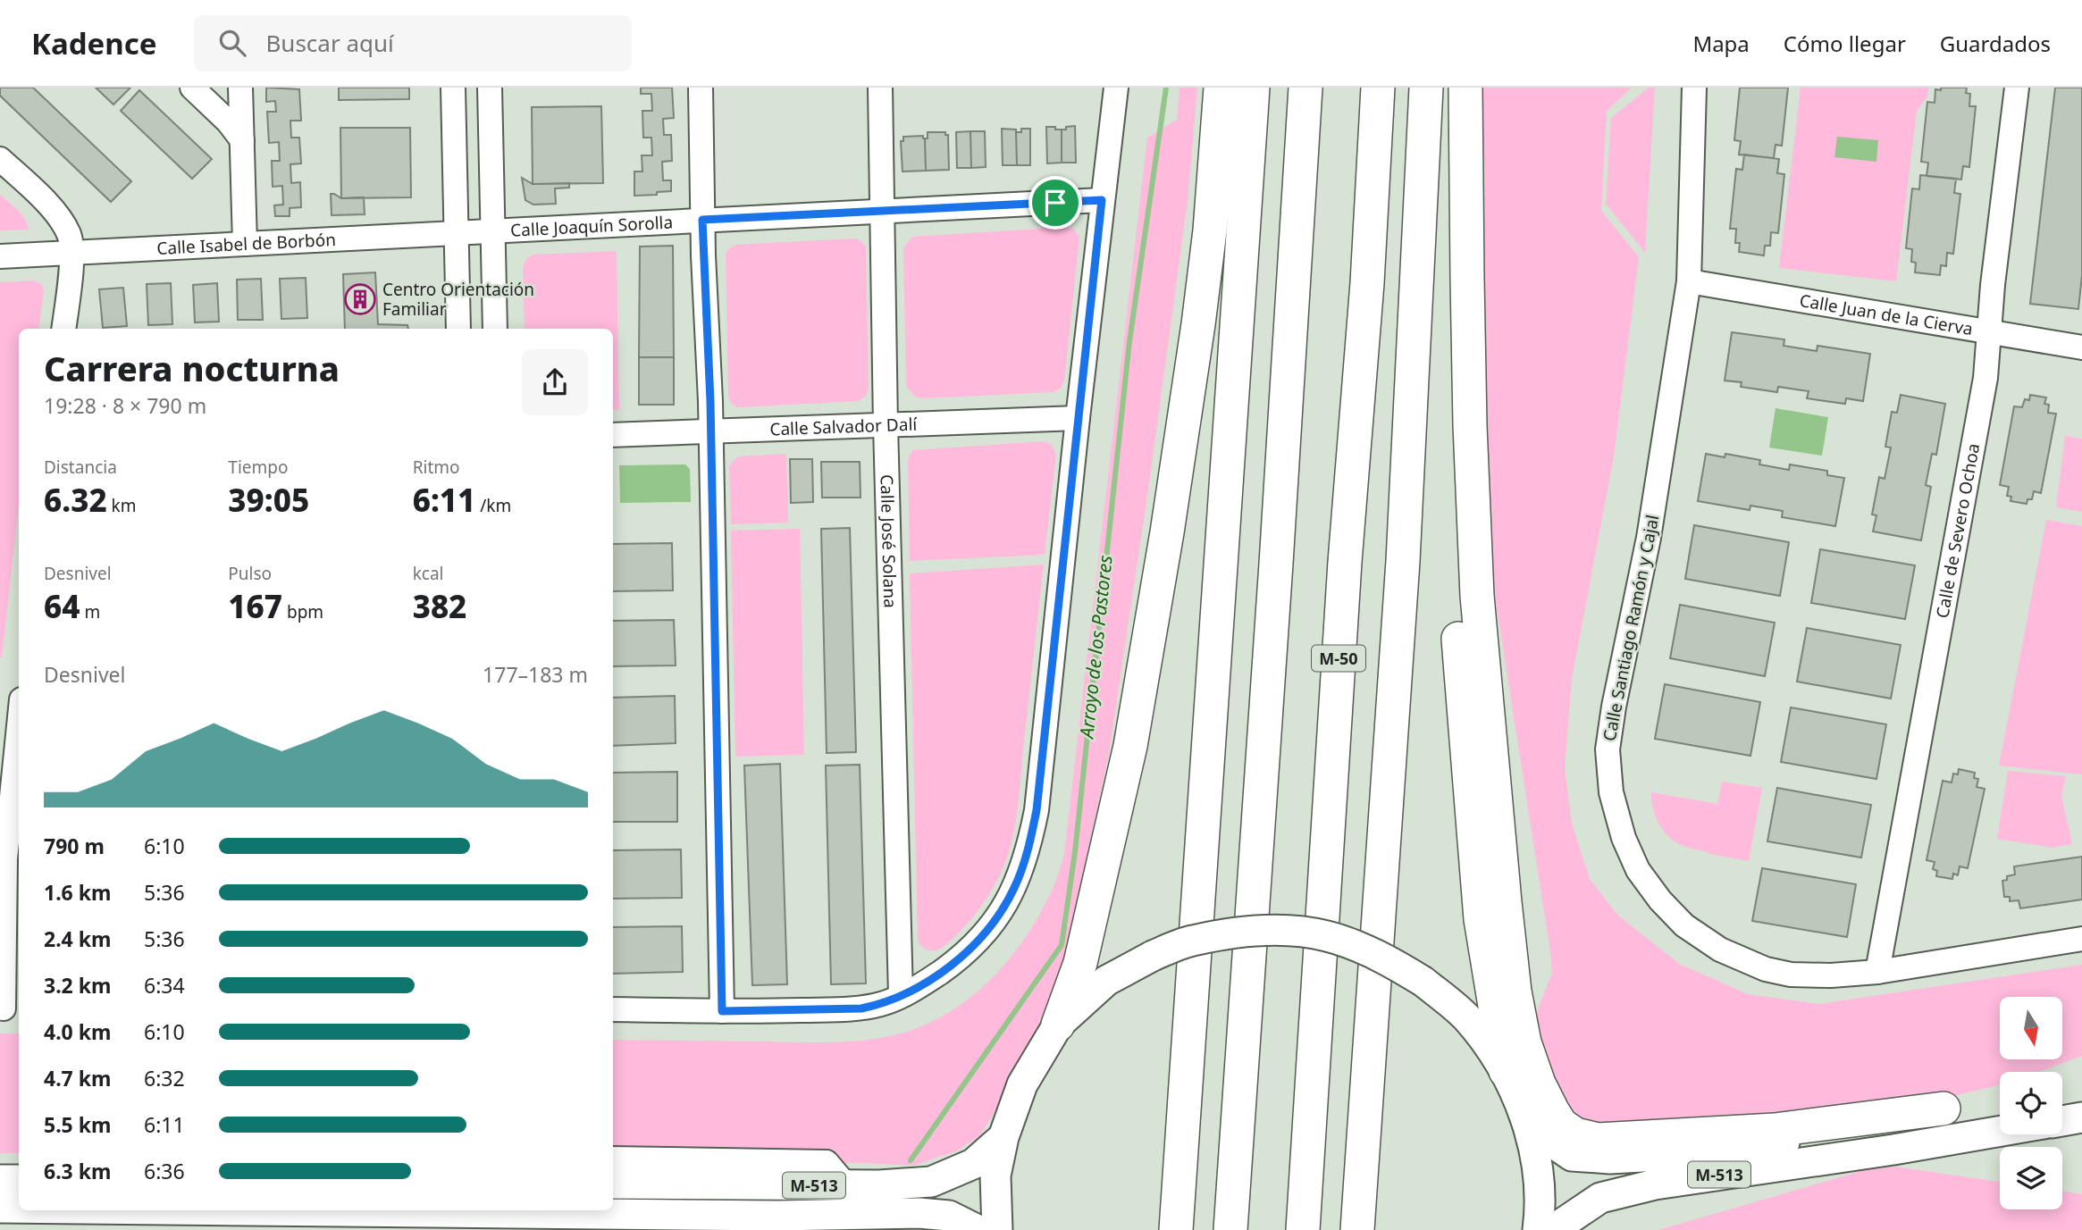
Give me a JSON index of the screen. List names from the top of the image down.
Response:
{
  "streets": {
    "highway": ["M-50"],
    "main road": ["M-513"],
    "street": [
      "Calle Joaquín Sorolla",
      "Calle Isabel de Borbón",
      "Calle Juan de la Cierva",
      "Calle Salvador Dalí",
      "Calle de Severo Ochoa",
      "Calle José Solana",
      "Calle Santiago Ramón y Cajal"
    ]
  },
  "crossings": [
    ["Calle Joaquín Sorolla", "Calle Isabel de Borbón"],
    ["Calle Joaquín Sorolla", "Calle José Solana"],
    ["Calle Juan de la Cierva", "Calle de Severo Ochoa"],
    ["Calle Juan de la Cierva", "Calle Santiago Ramón y Cajal"],
    ["Calle Salvador Dalí", "Calle José Solana"],
    ["Calle de Severo Ochoa", "Calle Santiago Ramón y Cajal"]
  ],
  "water": ["Arroyo de los Pastores"],
  "places": {
    "building": ["Centro Orientación Familiar"]
  },
  "north": "bottom",
  "page": {
    "header": "Kadence",
    "search": "Buscar aquí",
    "nav": ["Mapa", "Cómo llegar", "Guardados"],
    "heading": ["Carrera nocturna", "19:28 · 8 × 790 m"],
    "stats": [
      ["Distancia", "6.32 km"],
      ["Tiempo", "39:05"],
      ["Ritmo", "6:11 /km"],
      ["Desnivel", "64 m"],
      ["Pulso", "167 bpm"],
      ["kcal", "382"]
    ],
    "chart": ["Desnivel", "177–183 m"],
    "list": [
      {
        "name": "790 m",
        "note": "6:10"
      },
      {
        "name": "1.6 km",
        "note": "5:36"
      },
      {
        "name": "2.4 km",
        "note": "5:36"
      },
      {
        "name": "3.2 km",
        "note": "6:34"
      },
      {
        "name": "4.0 km",
        "note": "6:10"
      },
      {
        "name": "4.7 km",
        "note": "6:32"
      },
      {
        "name": "5.5 km",
        "note": "6:11"
      },
      {
        "name": "6.3 km",
        "note": "6:36"
      }
    ]
  }
}
